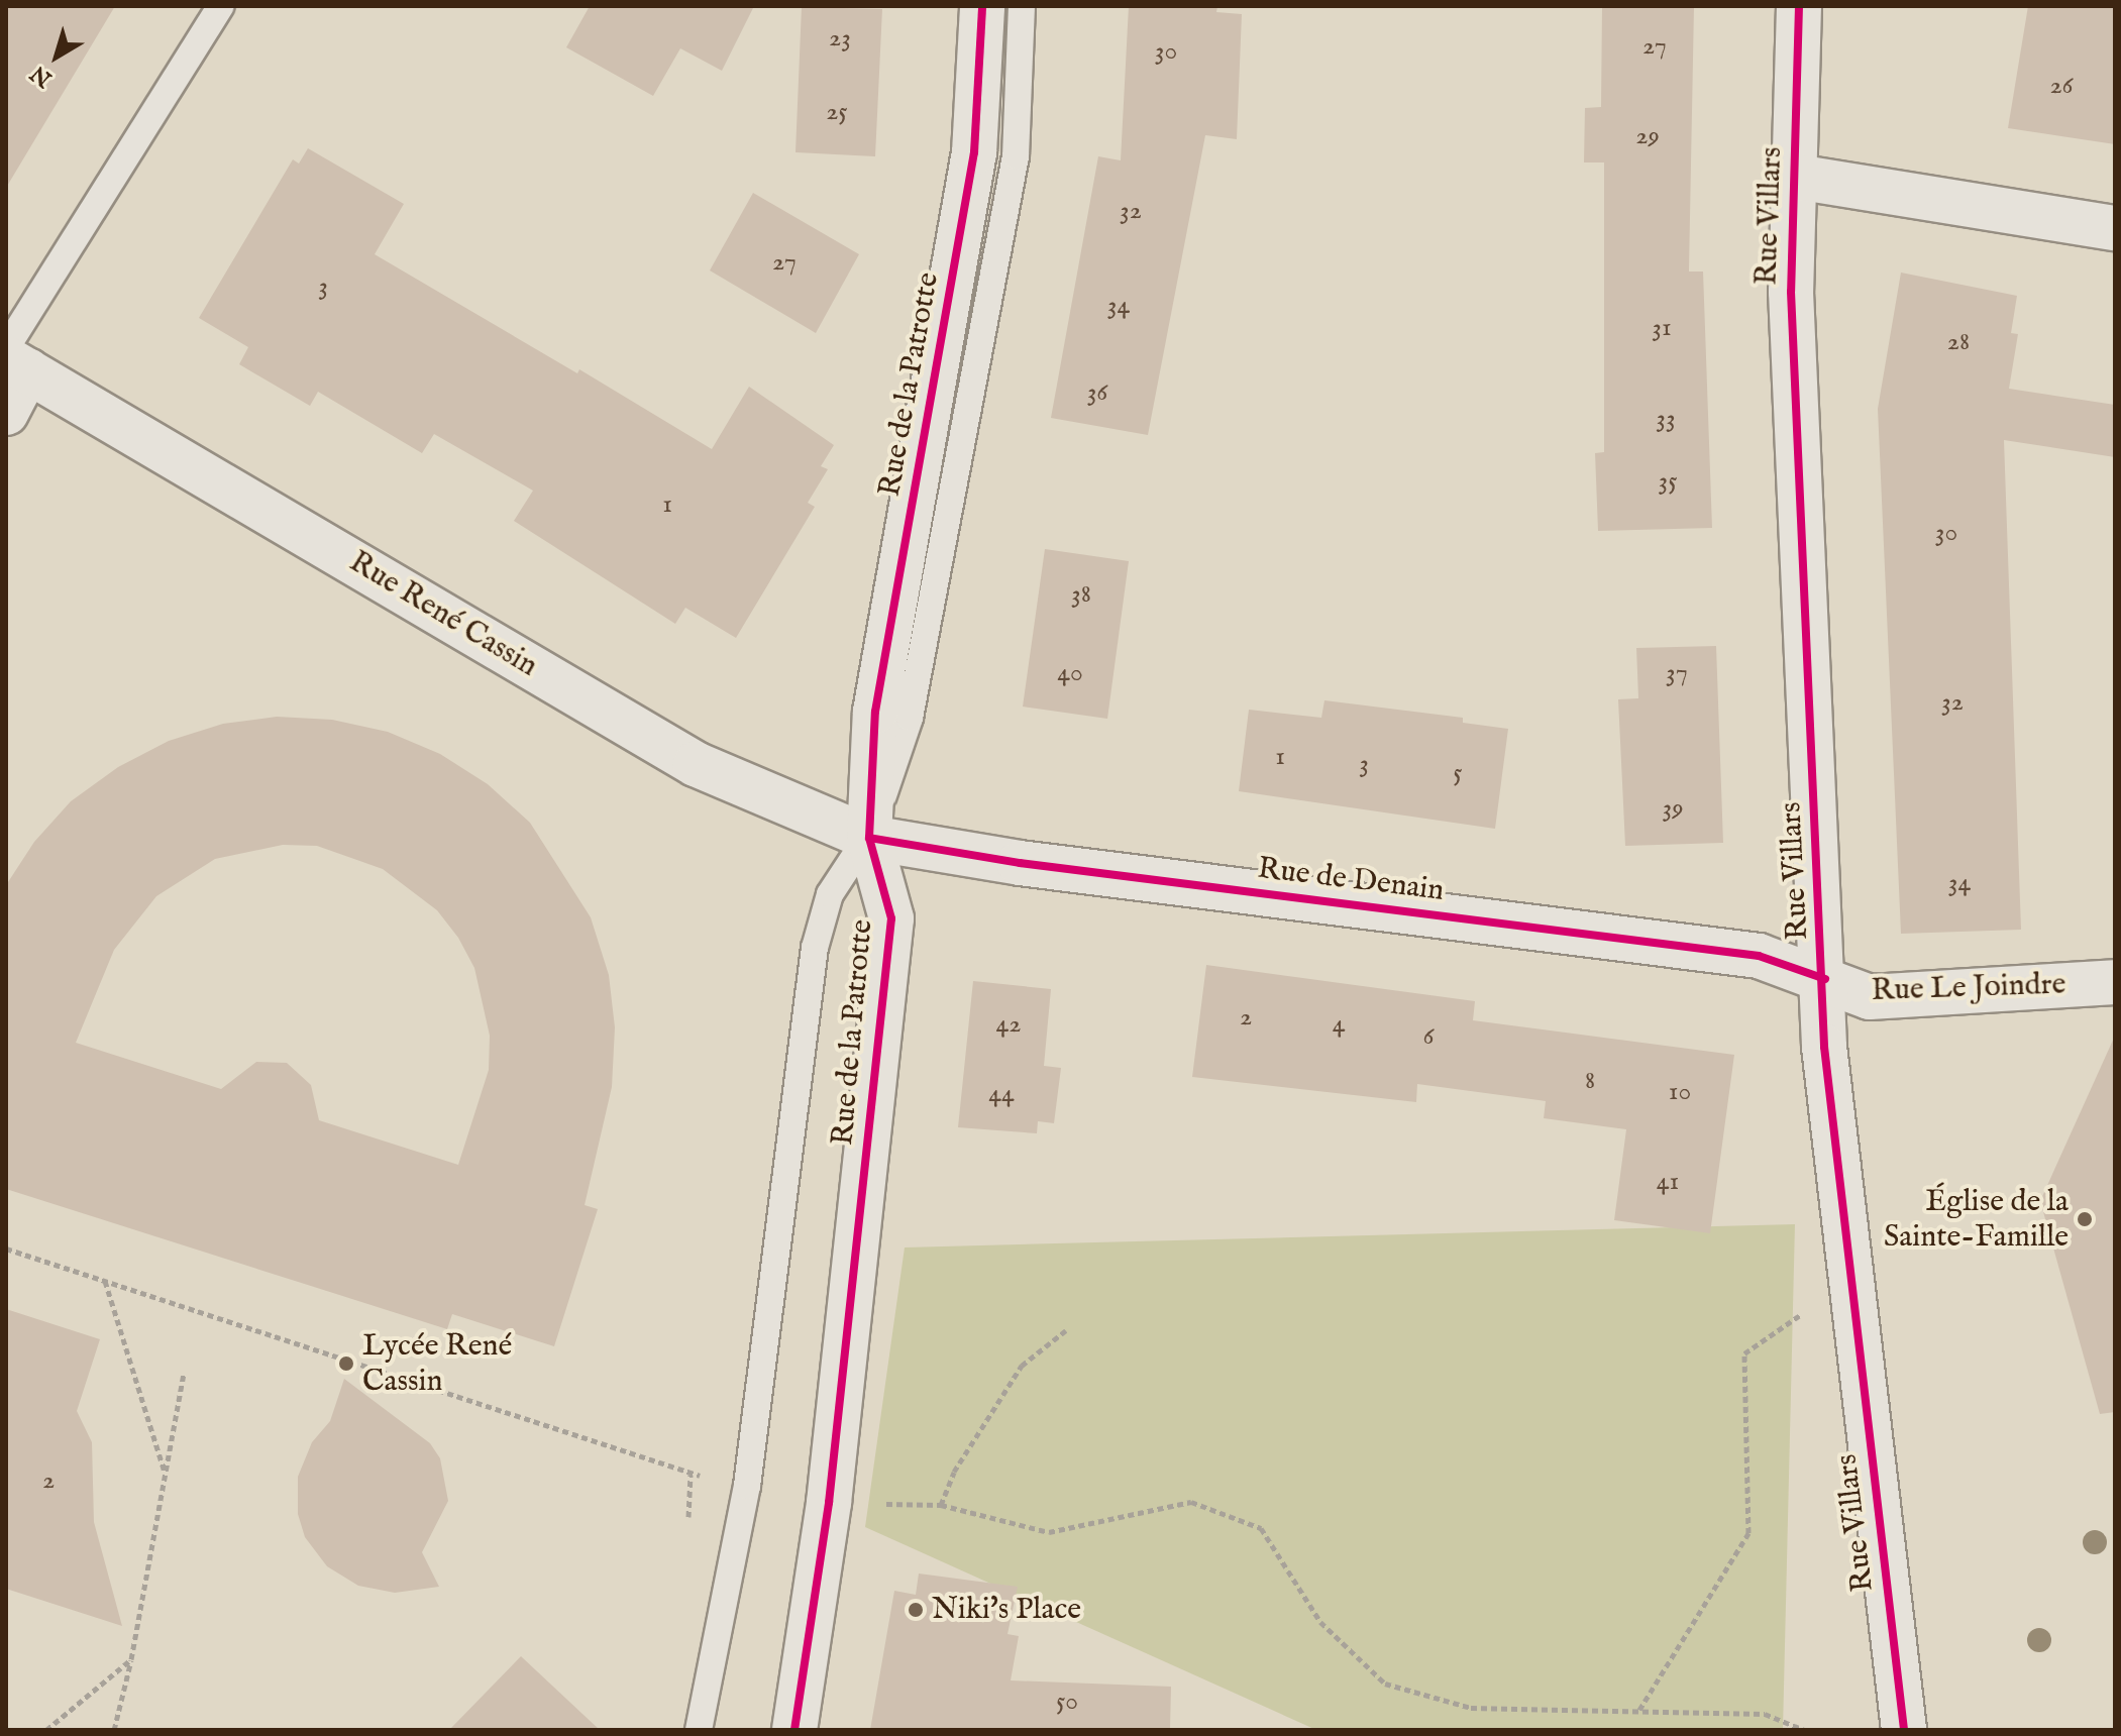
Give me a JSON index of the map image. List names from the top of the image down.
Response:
{
  "streets": {
    "street": [
      "Rue Villars",
      "Rue de la Patrotte",
      "Rue René Cassin",
      "Rue de Denain",
      "Rue Le Joindre"
    ]
  },
  "crossings": [
    ["Rue Villars", "Rue de Denain"],
    ["Rue Villars", "Rue Le Joindre"],
    ["Rue de la Patrotte", "Rue René Cassin"],
    ["Rue de la Patrotte", "Rue de Denain"],
    ["Rue René Cassin", "Rue de Denain"],
    ["Rue de Denain", "Rue Le Joindre"]
  ],
  "places": ["Église de la Sainte-Famille", "Lycée René Cassin", "Niki's Place"],
  "house_numbers": [
    "23",
    "27",
    "30",
    "26",
    "25",
    "29",
    "32",
    "27",
    "3",
    "34",
    "31",
    "28",
    "36",
    "33",
    "35",
    "1",
    "30",
    "38",
    "40",
    "37",
    "32",
    "1",
    "3",
    "5",
    "39",
    "34",
    "2",
    "42",
    "4",
    "6",
    "8",
    "10",
    "44",
    "41",
    "2",
    "50"
  ],
  "north": "bottom left"
}
